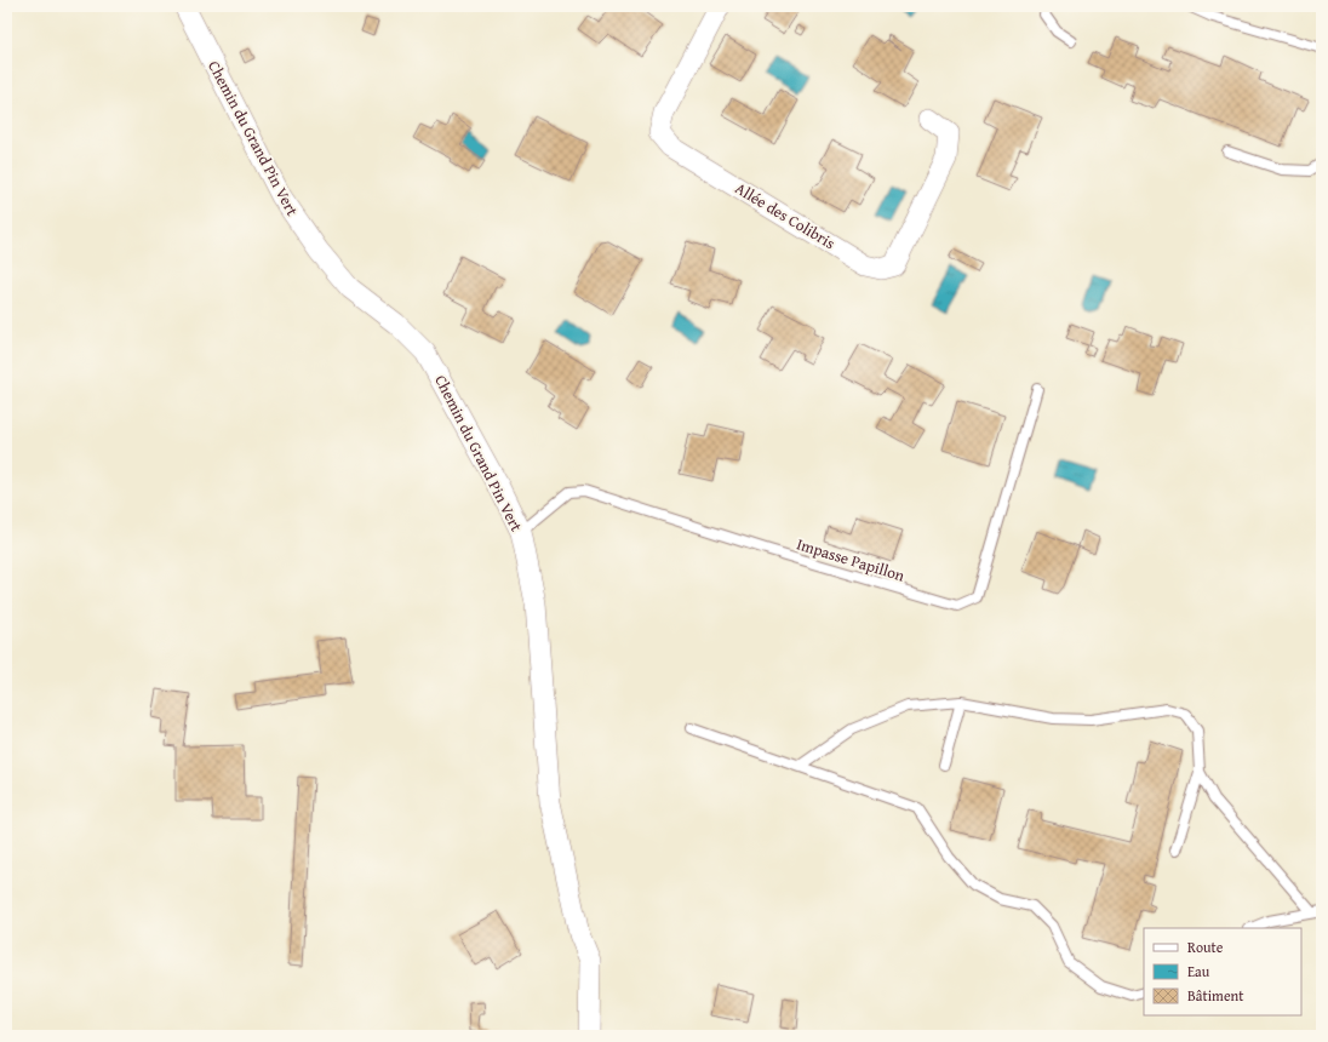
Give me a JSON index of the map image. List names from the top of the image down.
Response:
{
  "streets": {
    "street": ["Chemin du Grand Pin Vert", "Allée des Colibris"],
    "lane": ["Impasse Papillon"]
  },
  "crossings": [
    ["Chemin du Grand Pin Vert", "Impasse Papillon"]
  ],
  "legend": ["Route", "Eau", "Bâtiment"]
}
